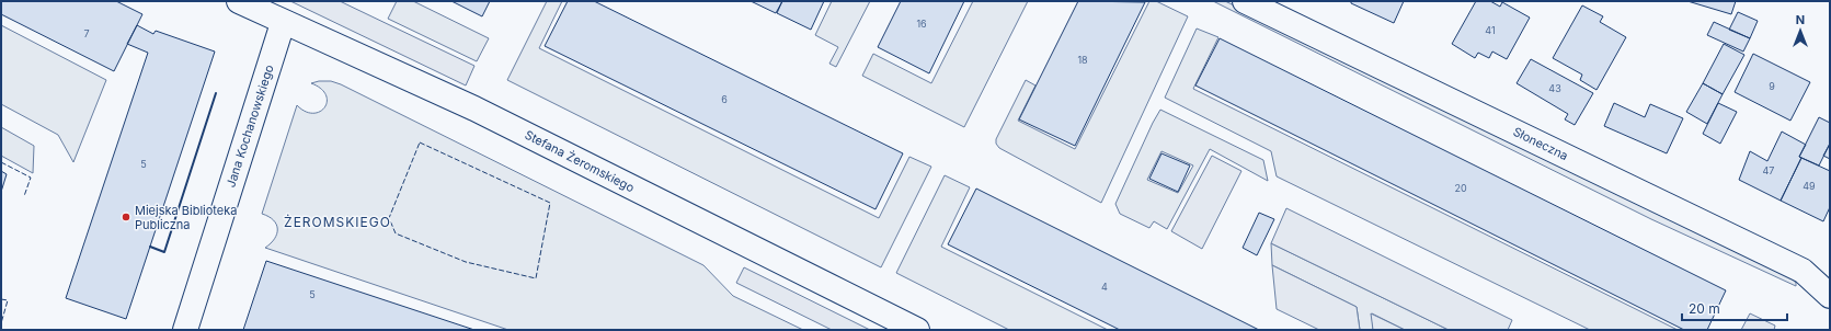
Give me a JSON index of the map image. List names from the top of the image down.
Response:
{
  "streets": {
    "street": ["Jana Kochanowskiego", "Słoneczna", "Stefana Żeromskiego"]
  },
  "crossings": [
    ["Jana Kochanowskiego", "Stefana Żeromskiego"]
  ],
  "districts": ["ŻEROMSKIEGO"],
  "places": ["Miejska Biblioteka Publiczna"],
  "house_numbers": [
    "16",
    "41",
    "7",
    "18",
    "9",
    "43",
    "6",
    "5",
    "47",
    "49",
    "20",
    "4",
    "5"
  ],
  "scale_bar": "20 m",
  "north": "top"
}
